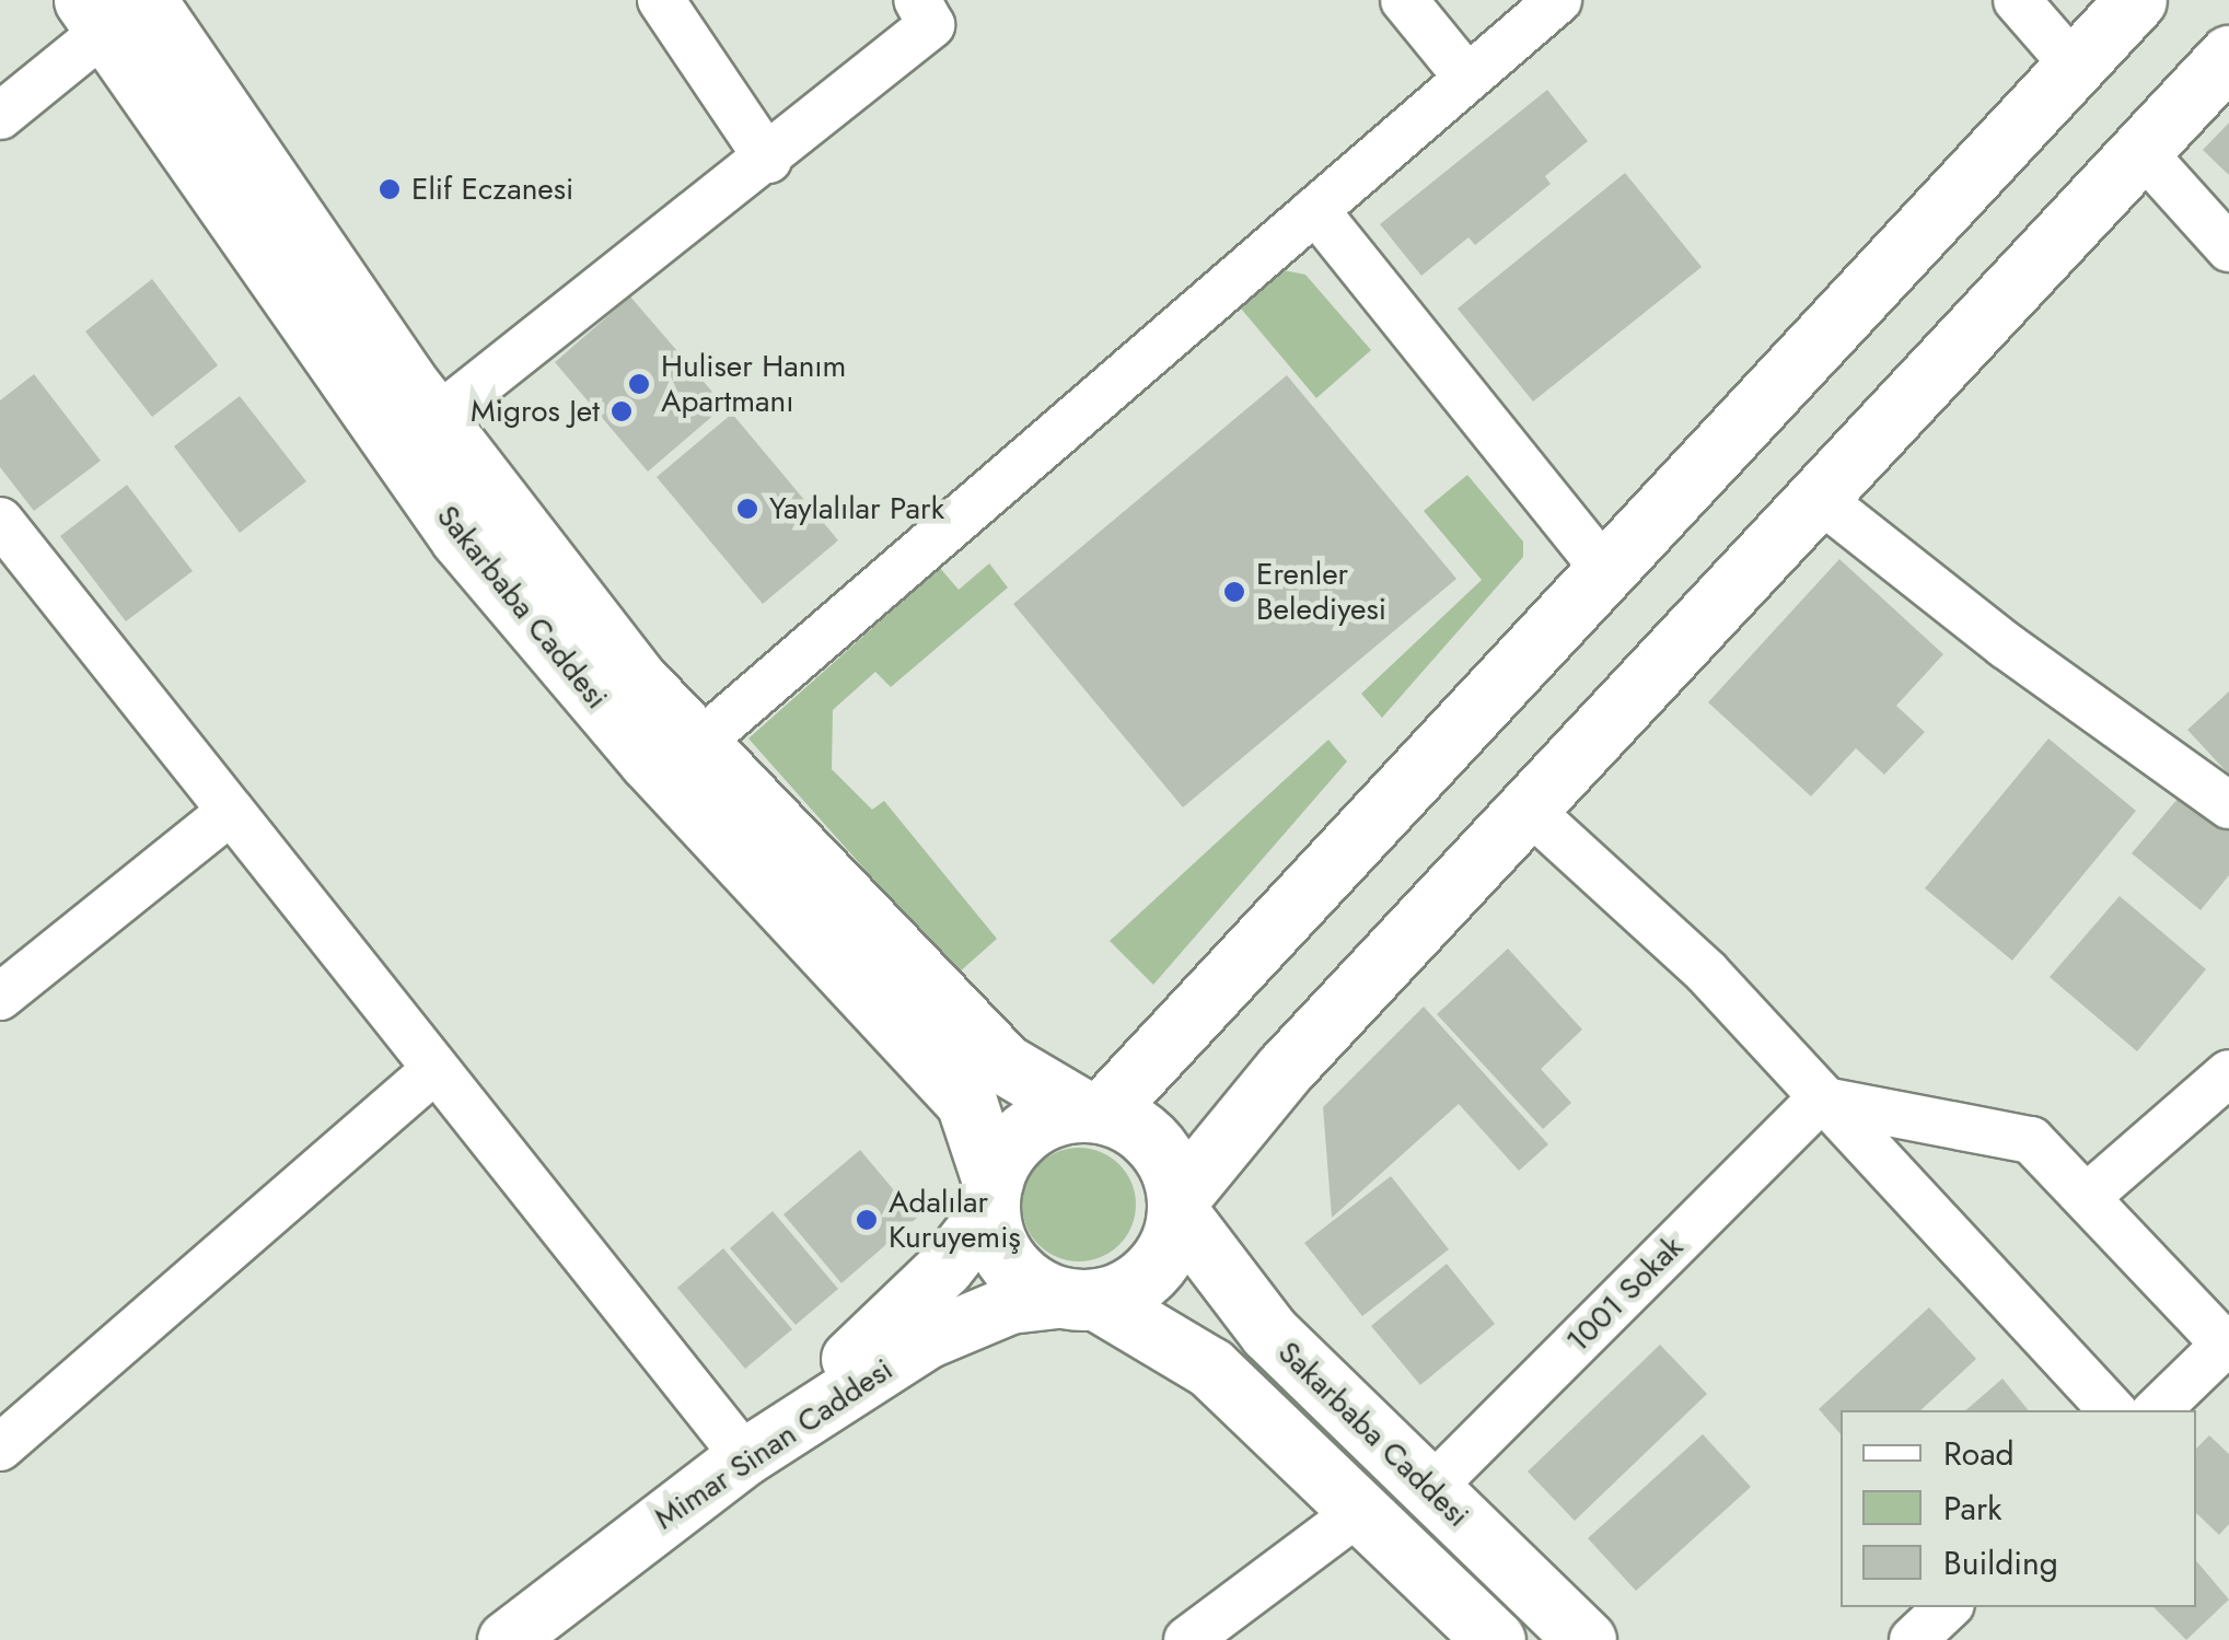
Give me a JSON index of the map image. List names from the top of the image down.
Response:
{
  "streets": {
    "main road": ["Sakarbaba Caddesi"],
    "street": ["1001 Sokak", "Mimar Sinan Caddesi"]
  },
  "crossings": [
    ["Sakarbaba Caddesi", "1001 Sokak"],
    ["Sakarbaba Caddesi", "Mimar Sinan Caddesi"]
  ],
  "places": [
    "Elif Eczanesi",
    "Huliser Hanım Apartmanı",
    "Migros Jet",
    "Yaylalılar Park",
    "Erenler Belediyesi",
    "Adalılar Kuruyemiş"
  ],
  "legend": ["Road", "Park", "Building"]
}
